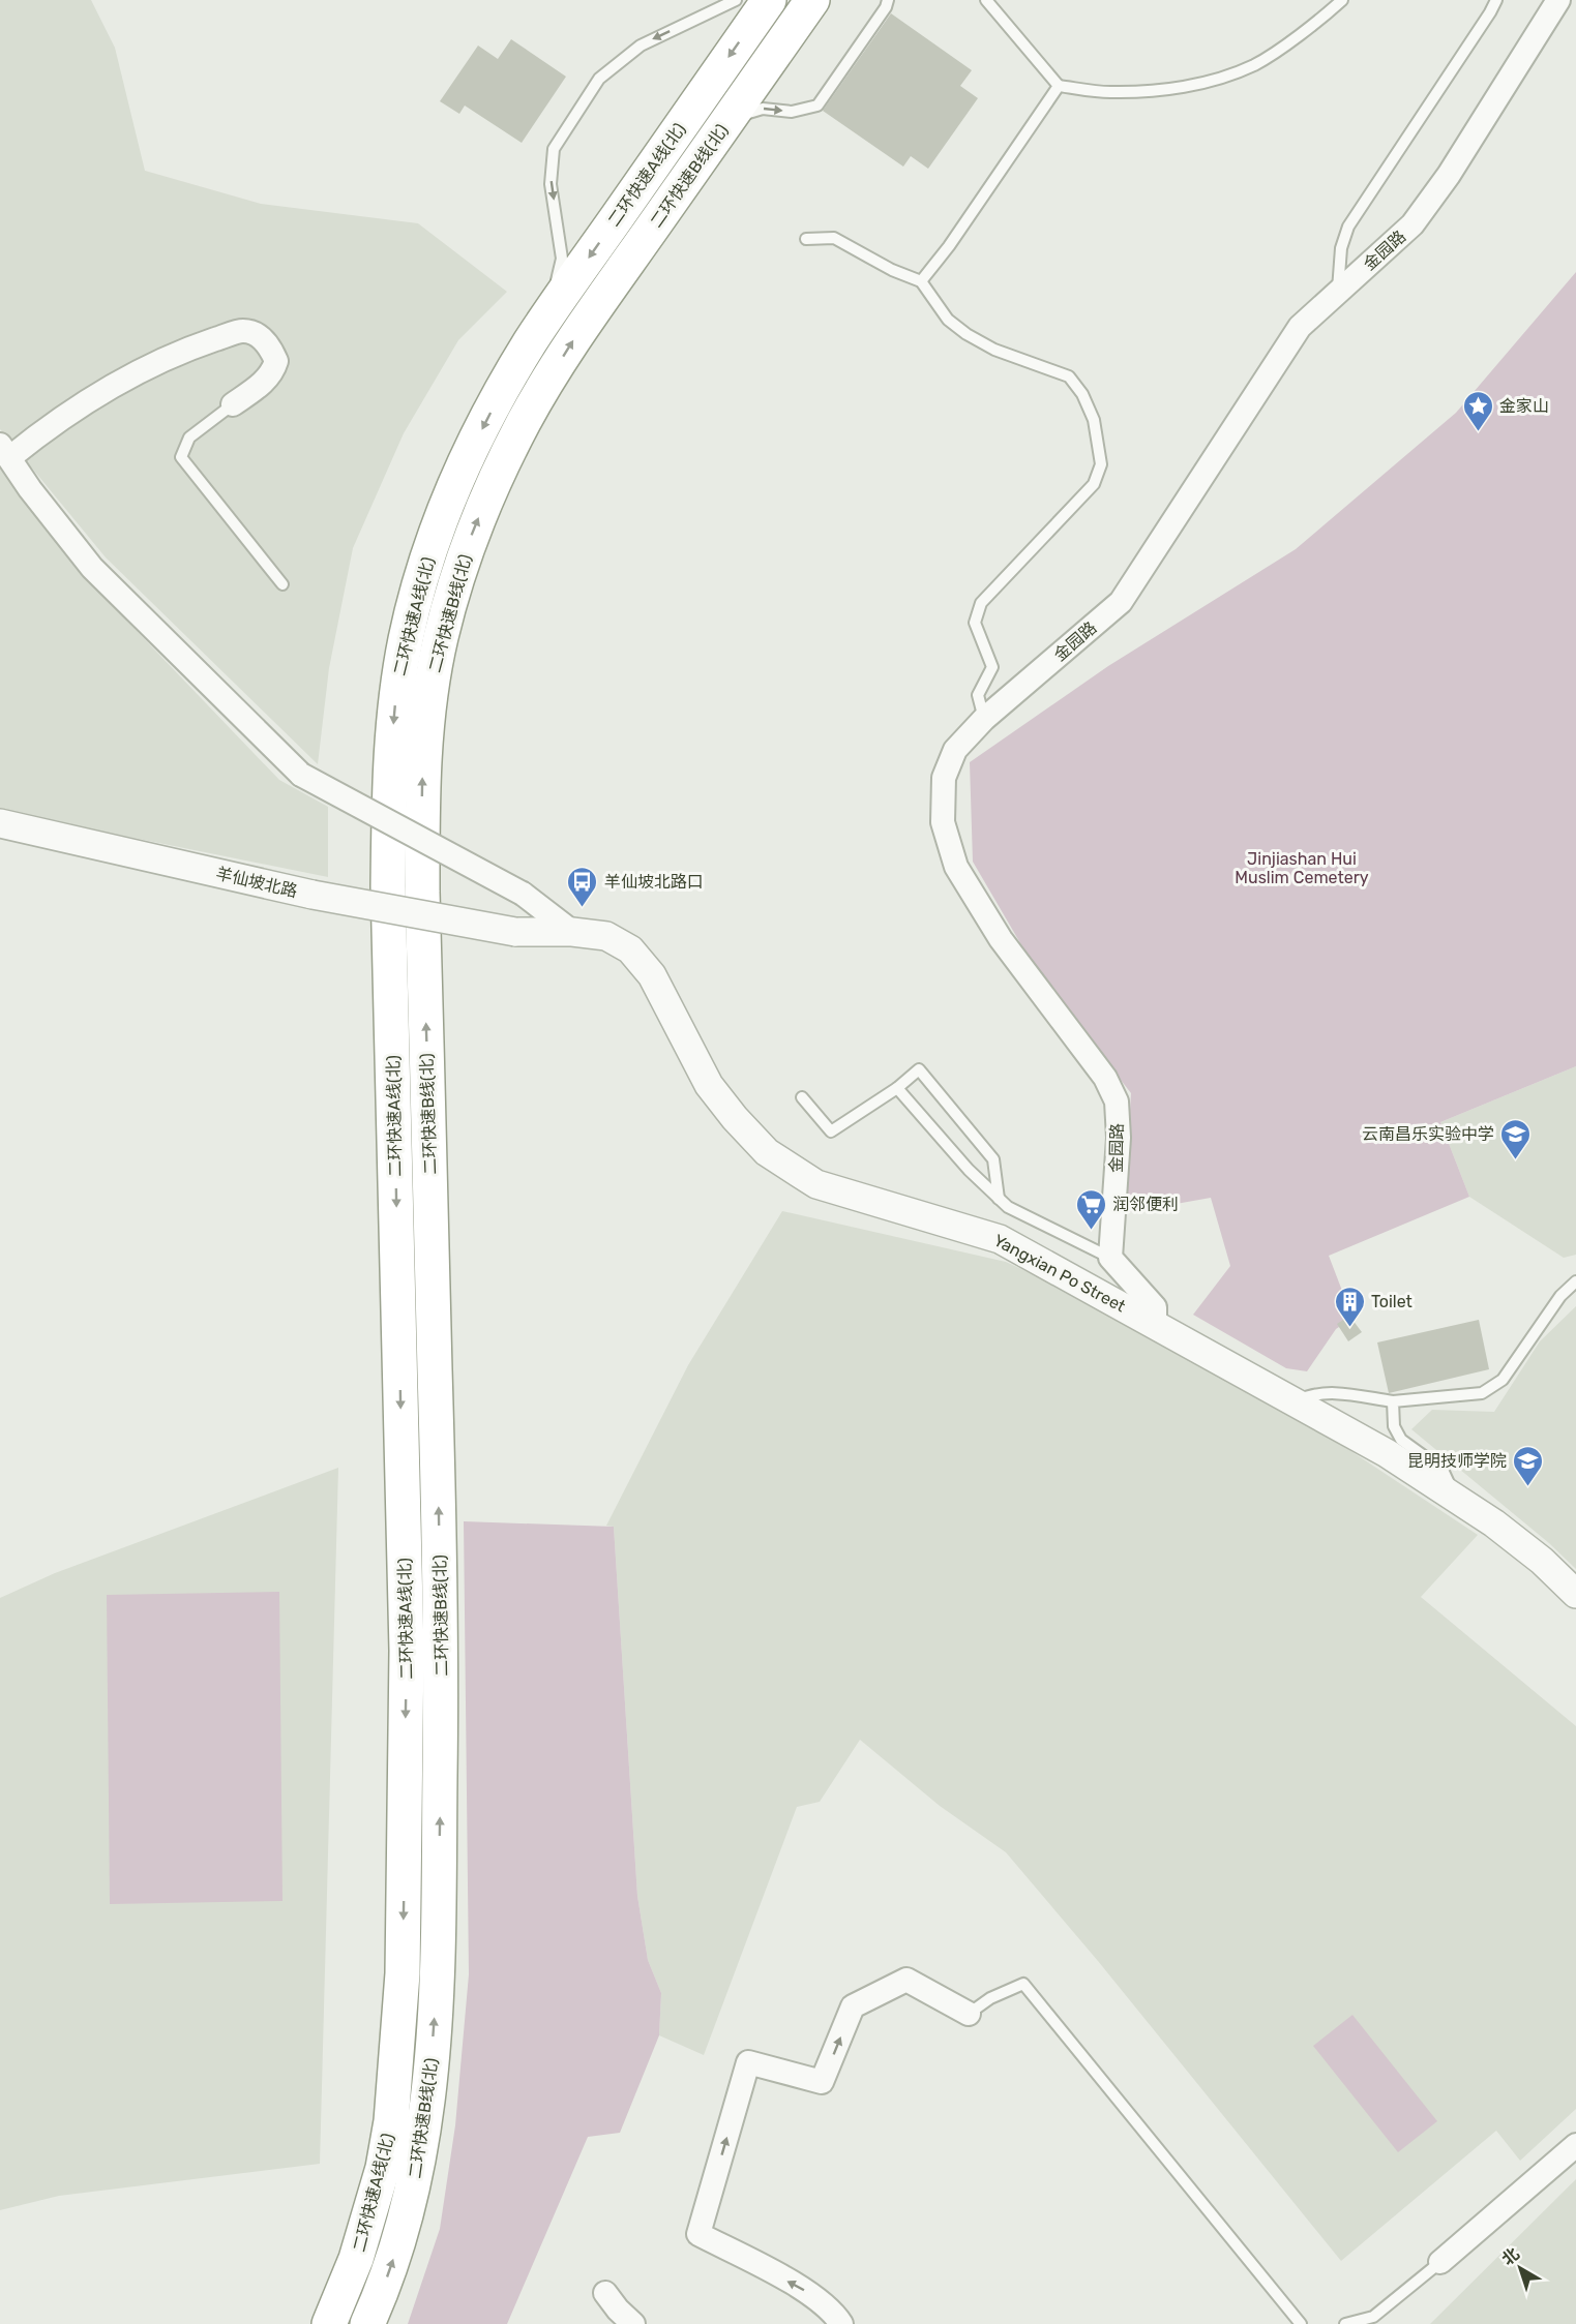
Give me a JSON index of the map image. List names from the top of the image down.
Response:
{
  "streets": {
    "highway": ["二环快速A线(北)", "二环快速B线(北)"],
    "street": ["金园路", "羊仙坡北路", "Yangxian Po Street"]
  },
  "crossings": [
    ["羊仙坡北路", "Yangxian Po Street"]
  ],
  "one_way": ["二环快速A线(北)", "二环快速B线(北)"],
  "parks": ["Jinjiashan Hui Muslim Cemetery"],
  "places": {
    "place": ["金家山"],
    "bus stop": ["羊仙坡北路口"],
    "school or university": ["云南昌乐实验中学", "昆明技师学院"],
    "supermarket": ["润邻便利"],
    "building": ["Toilet"]
  },
  "north": "top left"
}
